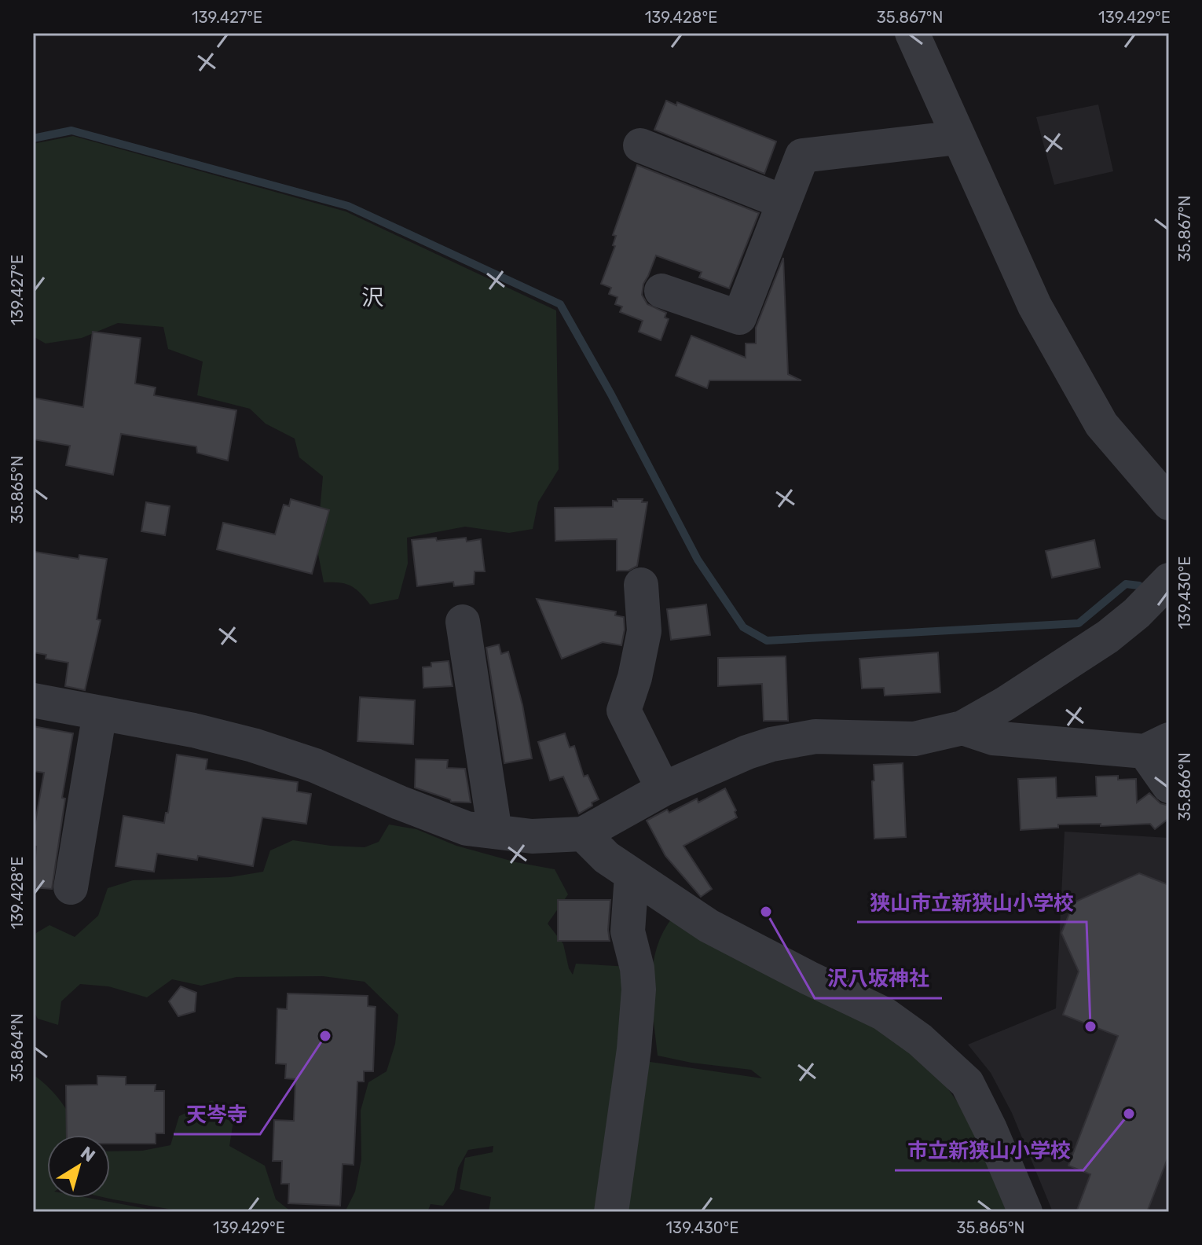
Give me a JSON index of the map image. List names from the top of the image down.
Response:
{
  "districts": ["沢"],
  "places": [
    "沢八坂神社",
    "狭山市立新狭山小学校",
    "天岑寺",
    "市立新狭山小学校"
  ],
  "north": "top right",
  "coordinates": [
    "139.427°E",
    "139.428°E",
    "35.867°N",
    "139.429°E",
    "35.865°N",
    "139.430°E",
    "35.866°N",
    "35.864°N"
  ]
}
